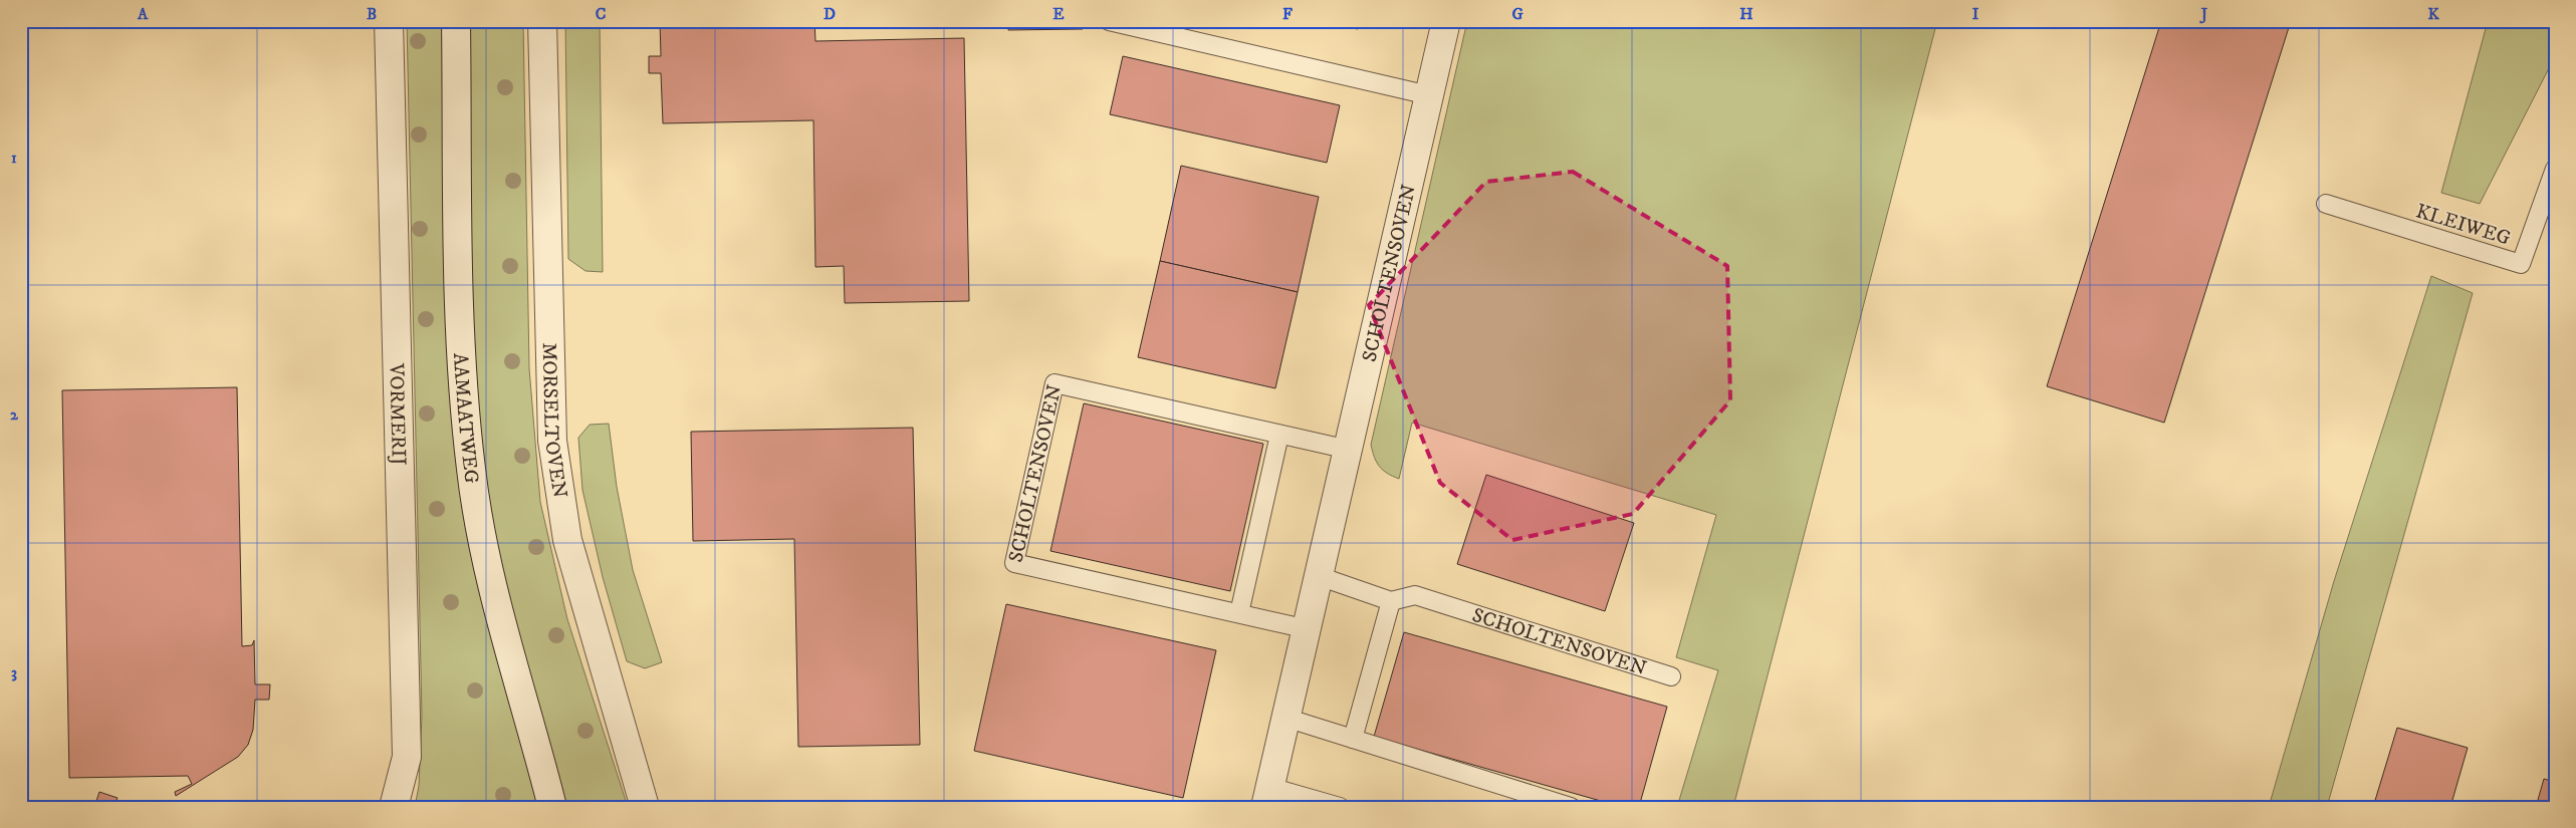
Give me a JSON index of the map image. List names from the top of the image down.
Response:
{
  "streets": {
    "street": [
      "SCHOLTENSOVEN",
      "VORMERIJ",
      "AAMAATWEG",
      "MORSELTOVEN"
    ],
    "lane": ["KLEIWEG"]
  },
  "grid": {
    "columns": [
      "A",
      "B",
      "C",
      "D",
      "E",
      "F",
      "G",
      "H",
      "I",
      "J",
      "K"
    ],
    "rows": ["1", "2", "3"]
  }
}
